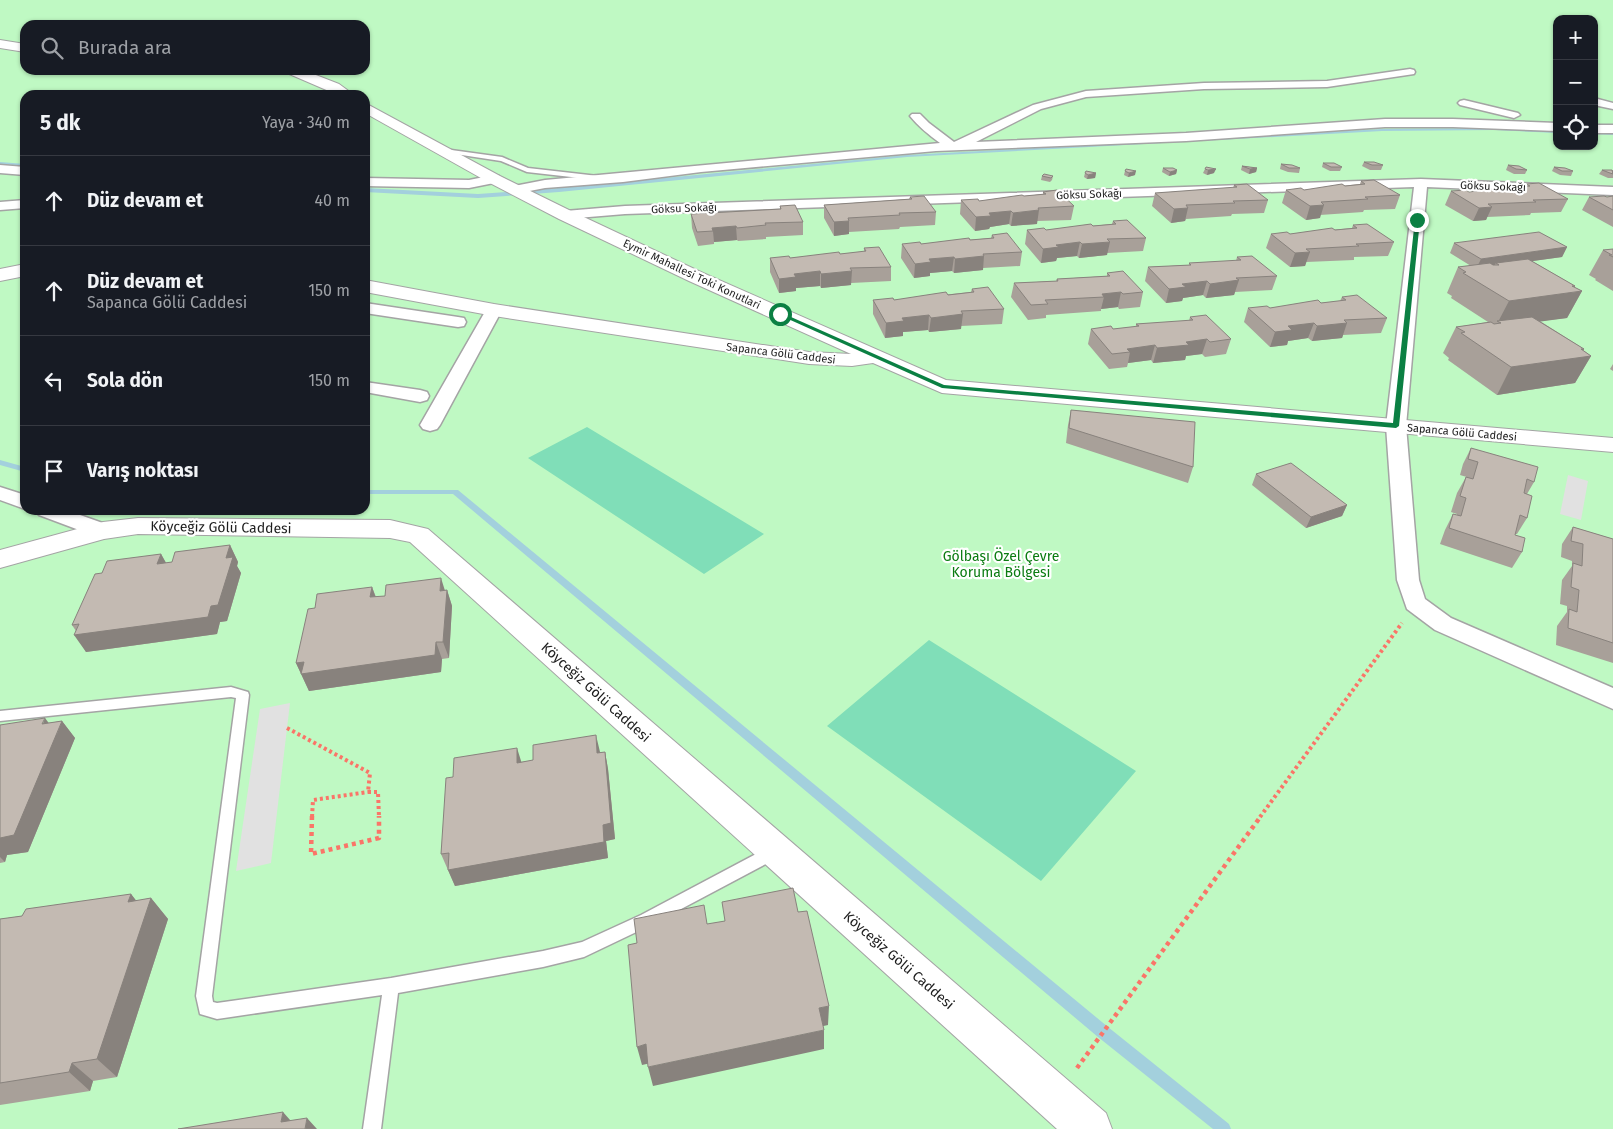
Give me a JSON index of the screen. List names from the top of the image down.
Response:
{
  "streets": {
    "street": [
      "Göksu Sokağı",
      "Eymir Mahallesi Toki Konutlari",
      "Sapanca Gölü Caddesi",
      "Köyceğiz Gölü Caddesi"
    ]
  },
  "crossings": [
    ["Göksu Sokağı", "Eymir Mahallesi Toki Konutlari"],
    ["Eymir Mahallesi Toki Konutlari", "Sapanca Gölü Caddesi"]
  ],
  "parks": ["Gölbaşı Özel Çevre Koruma Bölgesi"],
  "page": {
    "map_buttons": ["+", "−"],
    "search": "Burada ara",
    "heading": ["5 dk", "Yaya · 340 m"],
    "list": [
      ["Düz devam et", "40 m"],
      ["Düz devam et", "Sapanca Gölü Caddesi", "150 m"],
      ["Sola dön", "150 m"],
      "Varış noktası"
    ]
  }
}
